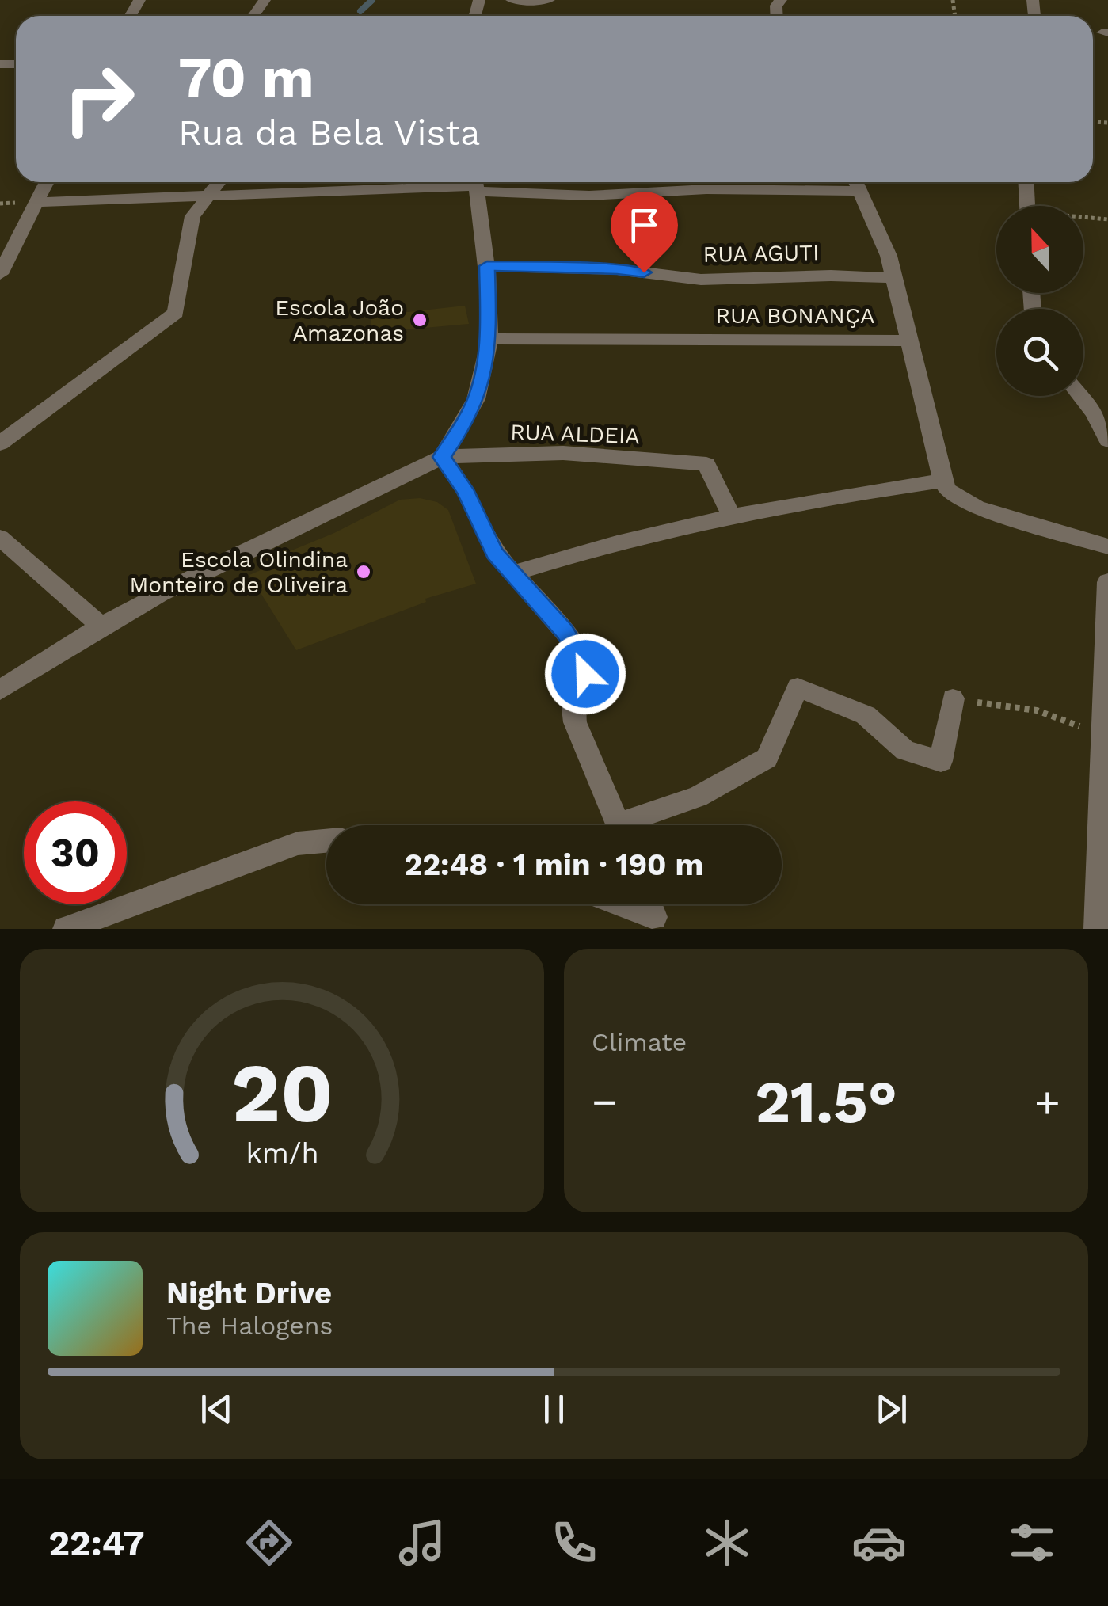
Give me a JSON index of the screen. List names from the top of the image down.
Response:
{
  "streets": {
    "street": ["RUA AGUTI", "RUA BONANÇA", "RUA ALDEIA"]
  },
  "places": ["Escola João Amazonas", "Escola Olindina Monteiro de Oliveira"],
  "north": "top",
  "page": {
    "turn": ["70 m", "Rua da Bela Vista"],
    "limit": "30",
    "trip": "22:48 · 1 min · 190 m",
    "tile": "Climate",
    "heat": ["−", "21.5°", "+"],
    "song": ["Night Drive", "The Halogens"],
    "tabs": "22:47",
    "gauge": ["20", "km/h"]
  }
}
